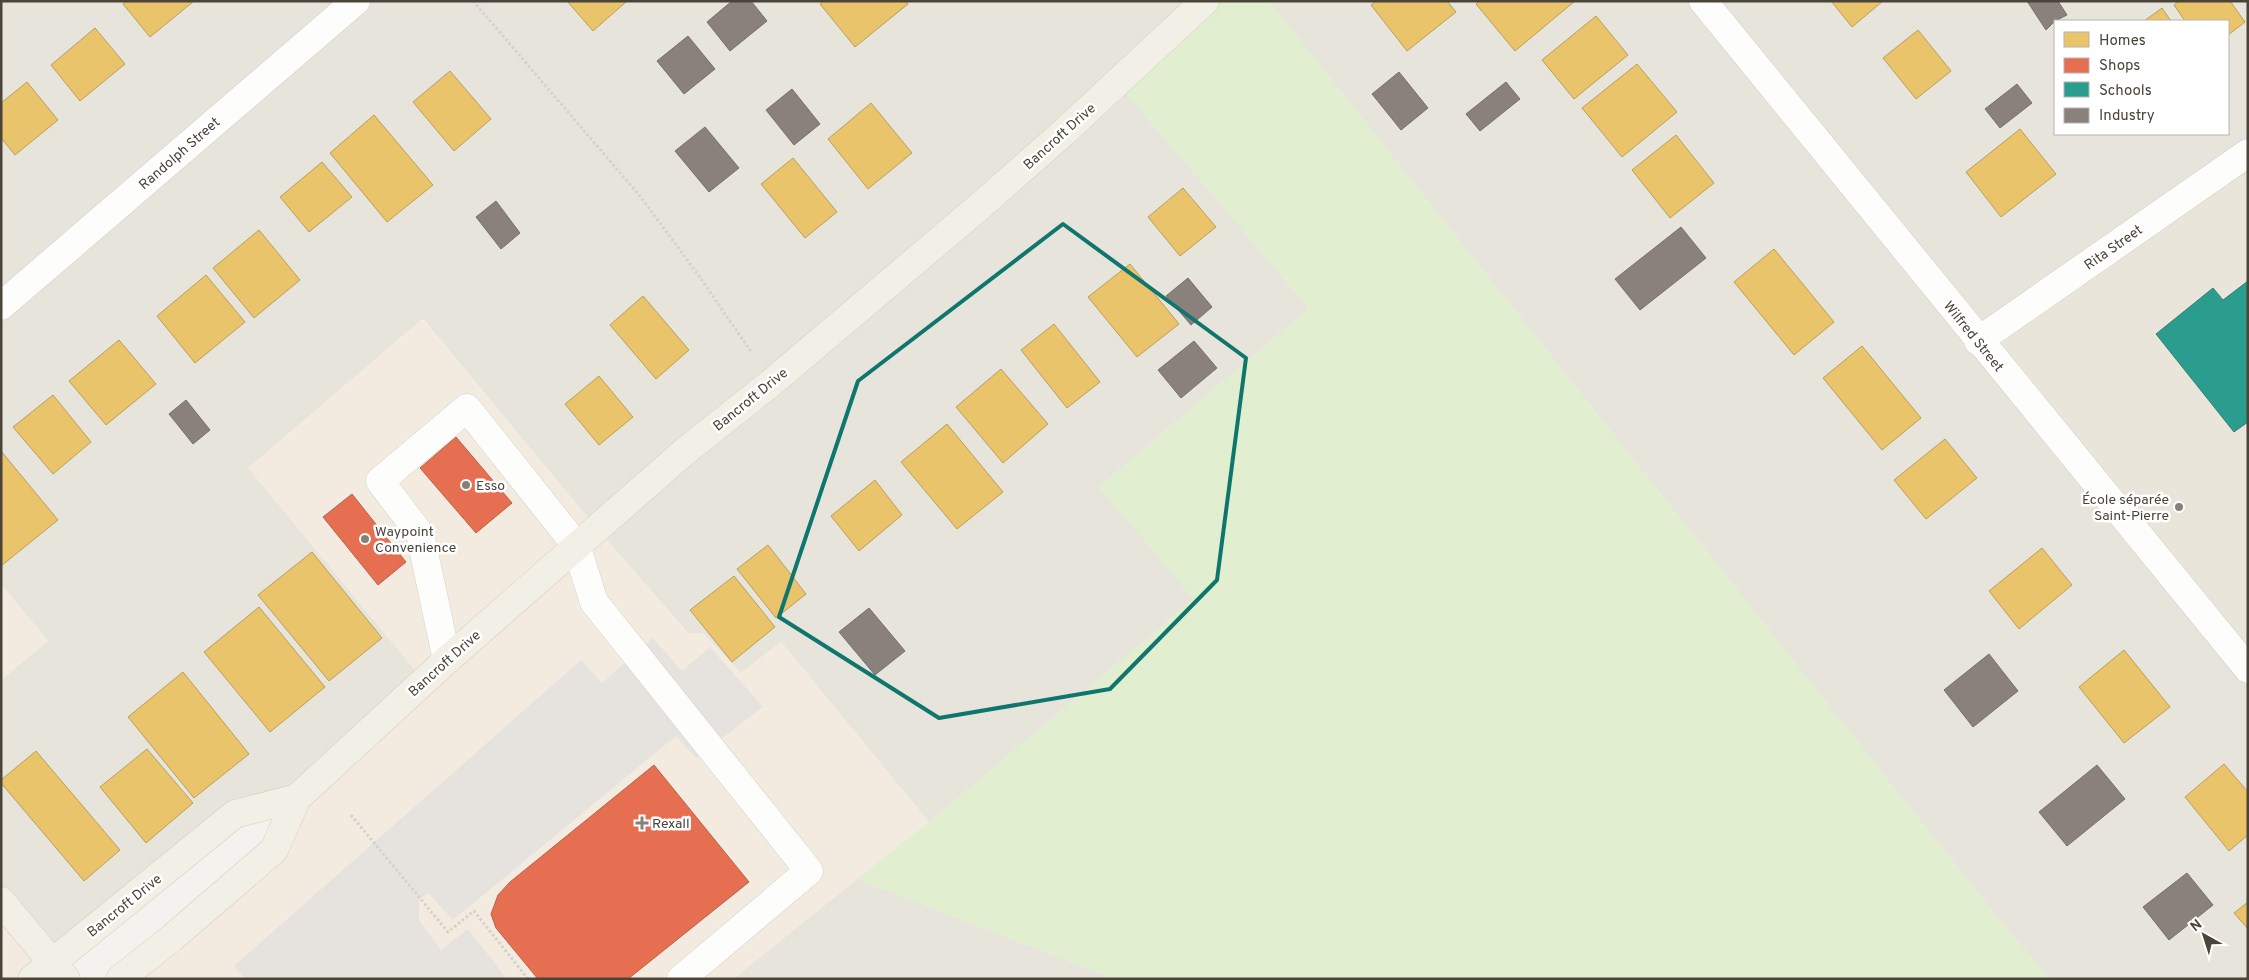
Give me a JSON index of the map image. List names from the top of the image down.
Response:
{
  "streets": {
    "main road": ["Bancroft Drive"],
    "street": ["Randolph Street", "Rita Street", "Wilfred Street"]
  },
  "crossings": [
    ["Rita Street", "Wilfred Street"]
  ],
  "places": {
    "other": ["Esso", "École séparée Saint-Pierre", "Waypoint Convenience"],
    "health": ["Rexall"]
  },
  "legend": [
    "Homes",
    "Shops",
    "Schools",
    "Industry"
  ],
  "north": "top left"
}
